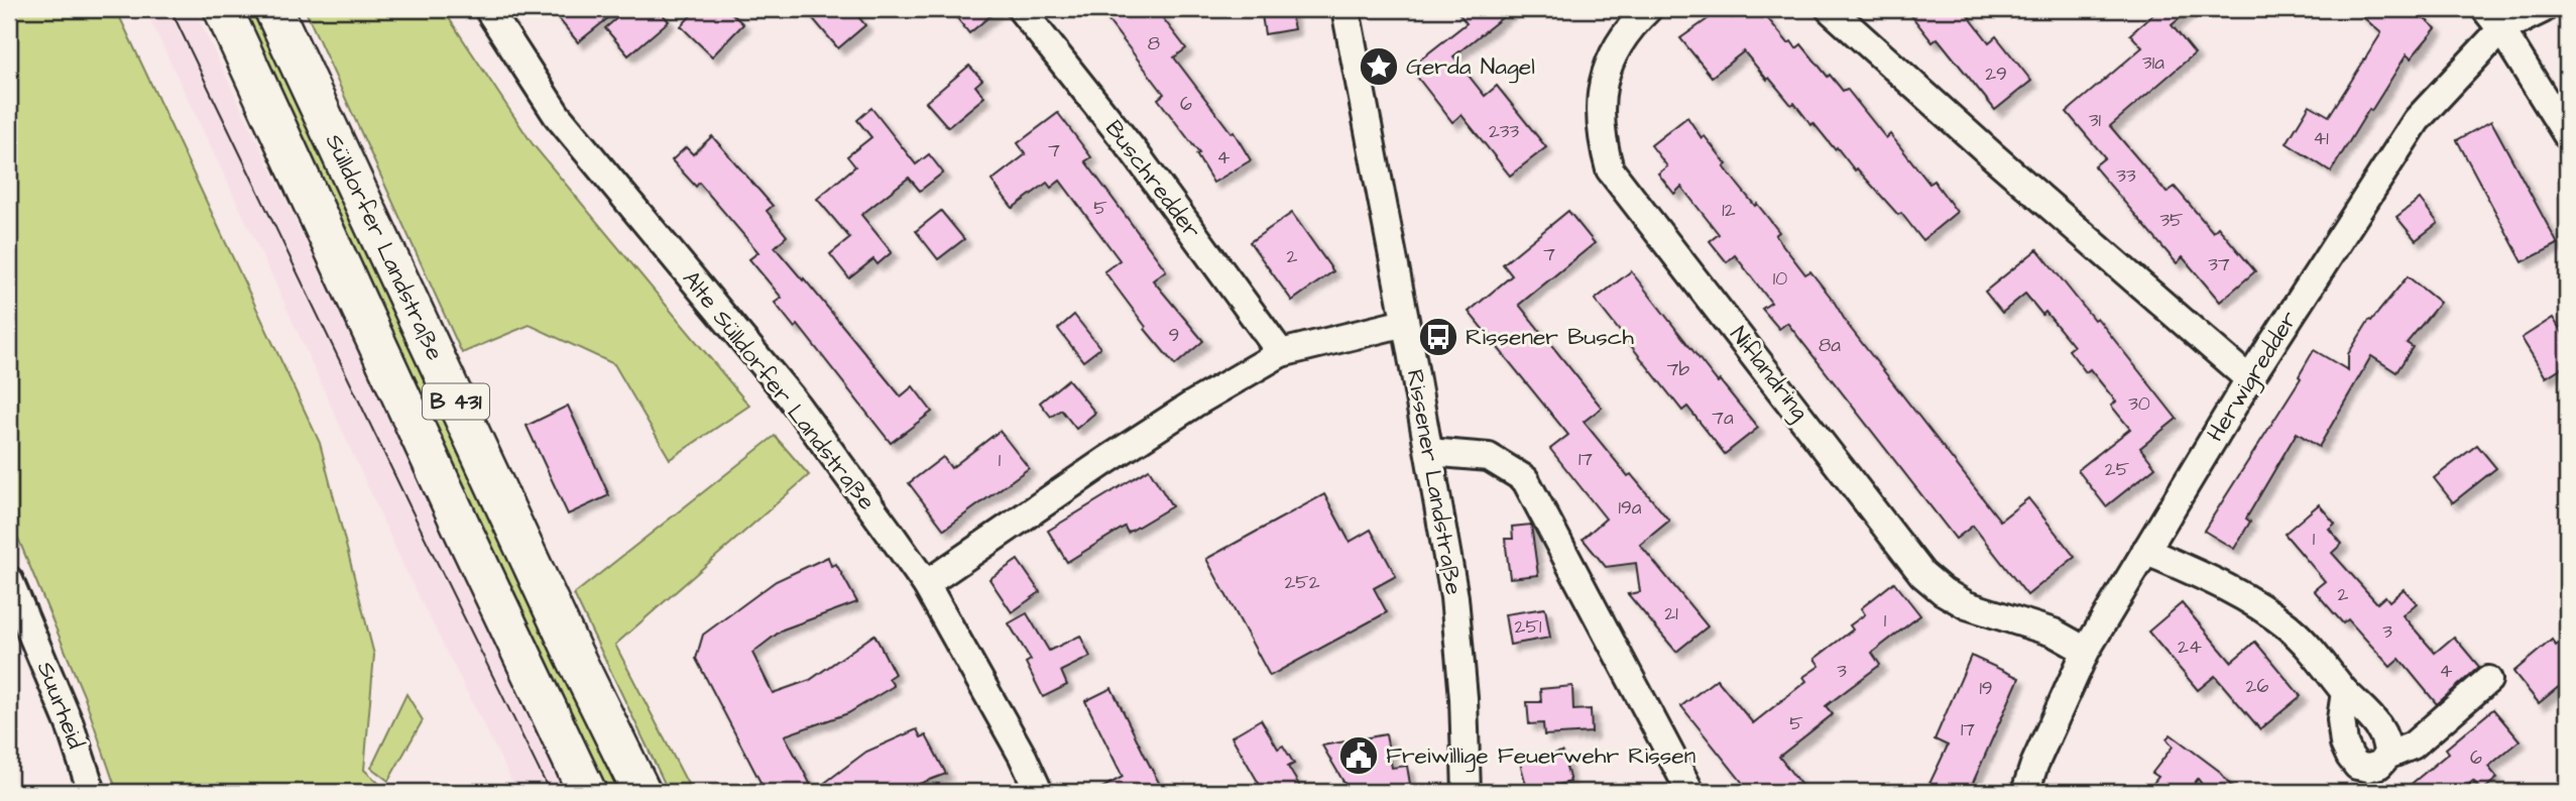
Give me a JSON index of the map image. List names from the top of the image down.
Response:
{
  "streets": {
    "highway": ["Sülldorfer Landstraße", "B 431"],
    "street": [
      "Buschredder",
      "Niflandring",
      "Herwigredder",
      "Alte Sülldorfer Landstraße",
      "Rissener Landstraße",
      "Suurheid"
    ]
  },
  "crossings": [
    ["Niflandring", "Herwigredder"]
  ],
  "places": {
    "place": ["Gerda Nagel"],
    "bus stop": ["Rissener Busch"],
    "public building": ["Freiwillige Feuerwehr Rissen"]
  },
  "house_numbers": [
    "8",
    "31a",
    "29",
    "6",
    "31",
    "233",
    "41",
    "7",
    "4",
    "33",
    "5",
    "12",
    "35",
    "7",
    "2",
    "37",
    "10",
    "9",
    "8a",
    "7b",
    "30",
    "7a",
    "17",
    "1",
    "25",
    "19a",
    "1",
    "252",
    "2",
    "21",
    "1",
    "251",
    "3",
    "24",
    "3",
    "4",
    "26",
    "19",
    "5",
    "17",
    "6"
  ]
}
